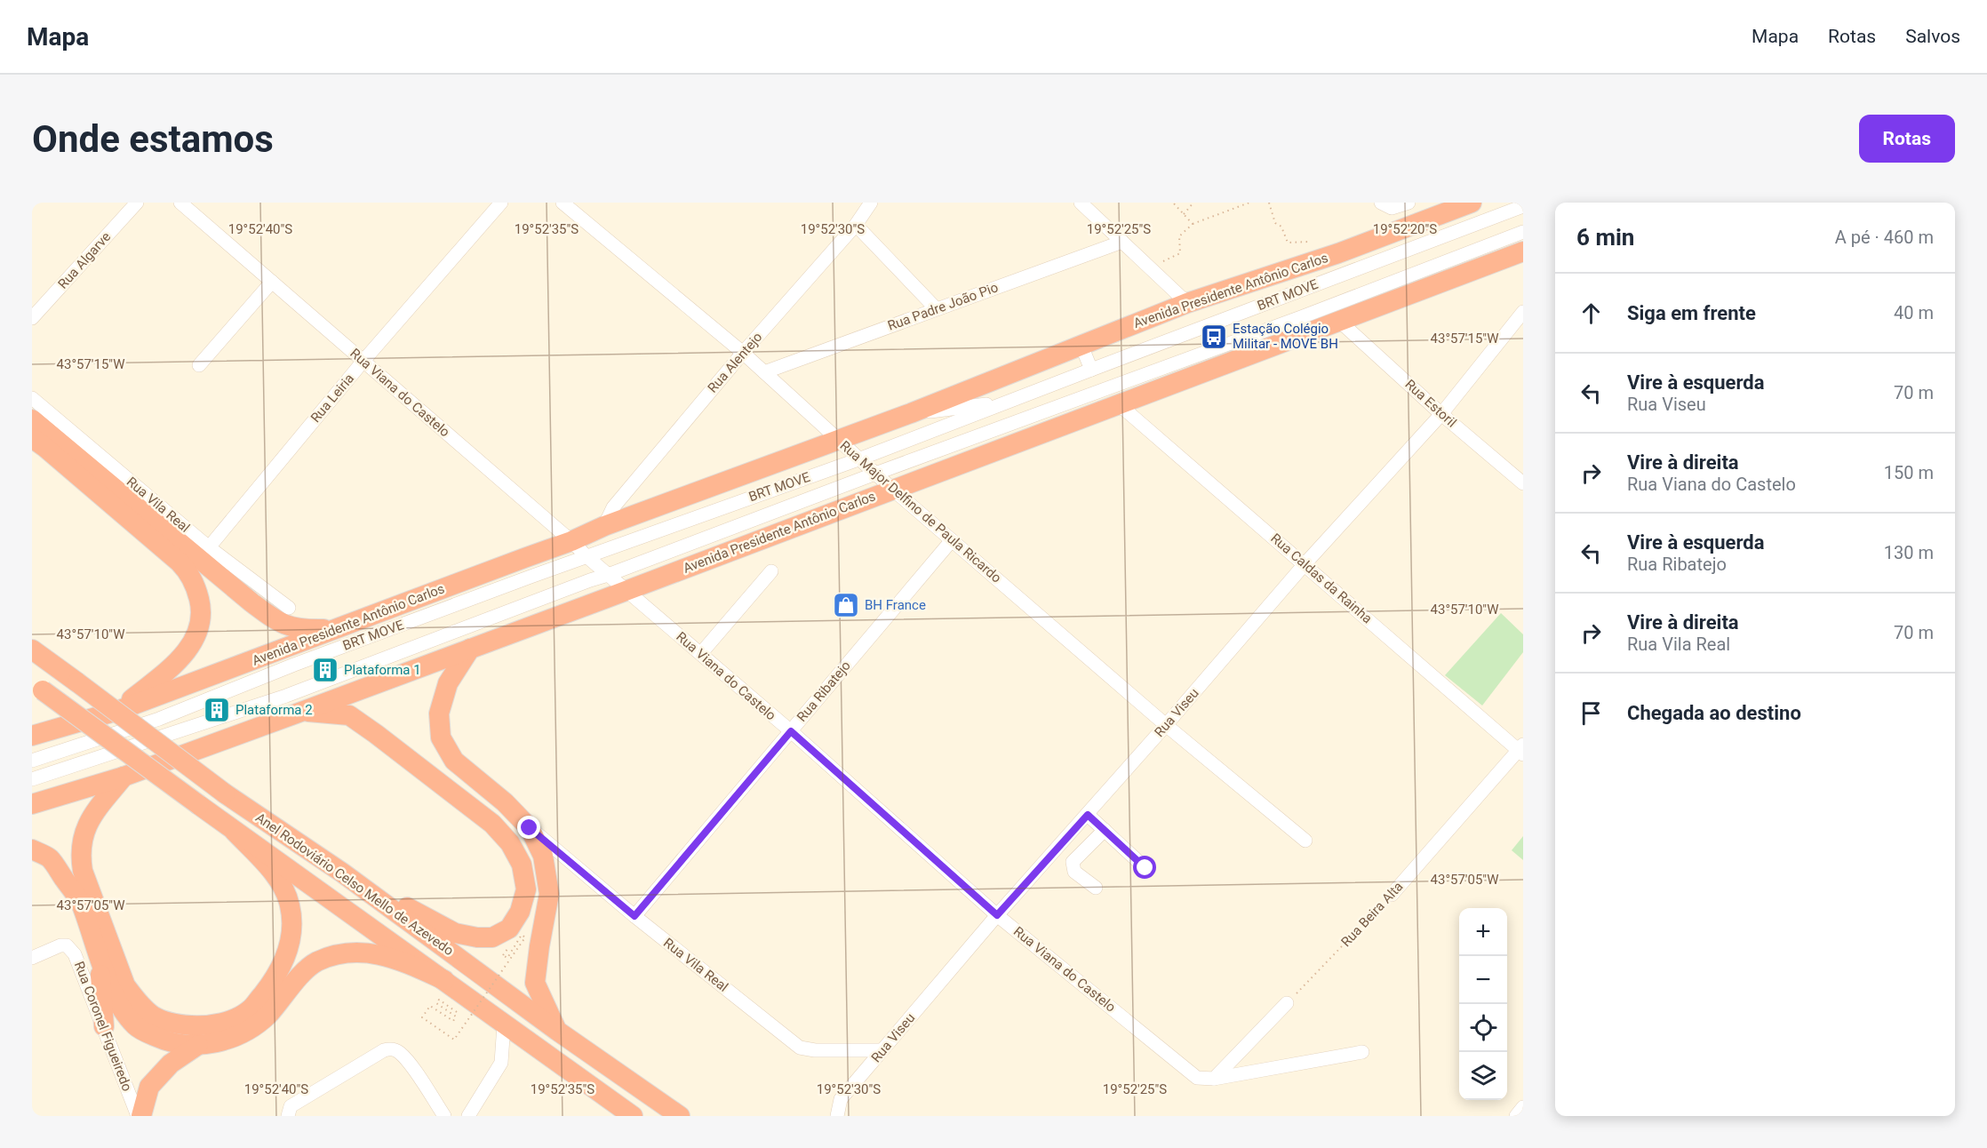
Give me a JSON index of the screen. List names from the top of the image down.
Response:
{
  "streets": {
    "highway": ["Avenida Presidente Antônio Carlos", "Anel Rodoviário Celso Mello de Azevedo"],
    "street": [
      "Rua Algarve",
      "BRT MOVE",
      "Rua Padre João Pio",
      "Rua Alentejo",
      "Rua Viana do Castelo",
      "Rua Leiria",
      "Rua Estoril",
      "Rua Vila Real",
      "Rua Major Delfino de Paula Ricardo",
      "Rua Caldas da Rainha",
      "Rua Ribatejo",
      "Rua Viseu",
      "Rua Beira Alta",
      "Rua Coronel Figueiredo"
    ]
  },
  "crossings": [
    ["Avenida Presidente Antônio Carlos", "BRT MOVE"],
    ["Avenida Presidente Antônio Carlos", "Rua Alentejo"],
    ["Avenida Presidente Antônio Carlos", "Rua Viana do Castelo"],
    ["Avenida Presidente Antônio Carlos", "Rua Estoril"],
    ["Avenida Presidente Antônio Carlos", "Rua Major Delfino de Paula Ricardo"],
    ["Avenida Presidente Antônio Carlos", "Rua Caldas da Rainha"],
    ["BRT MOVE", "Rua Viana do Castelo"],
    ["BRT MOVE", "Rua Estoril"],
    ["BRT MOVE", "Rua Major Delfino de Paula Ricardo"],
    ["BRT MOVE", "Rua Caldas da Rainha"],
    ["Rua Padre João Pio", "Rua Major Delfino de Paula Ricardo"],
    ["Rua Alentejo", "Rua Major Delfino de Paula Ricardo"],
    ["Rua Viana do Castelo", "Rua Leiria"],
    ["Rua Viana do Castelo", "Rua Ribatejo"],
    ["Rua Viana do Castelo", "Rua Viseu"],
    ["Rua Leiria", "Rua Vila Real"],
    ["Rua Estoril", "Rua Viseu"],
    ["Rua Vila Real", "Rua Ribatejo"],
    ["Rua Vila Real", "Rua Viseu"],
    ["Rua Major Delfino de Paula Ricardo", "Rua Ribatejo"],
    ["Rua Major Delfino de Paula Ricardo", "Rua Viseu"],
    ["Rua Caldas da Rainha", "Rua Viseu"],
    ["Rua Caldas da Rainha", "Rua Beira Alta"]
  ],
  "places": {
    "bus stop": ["Estação Colégio Militar - MOVE BH"],
    "shop": ["BH France"],
    "building": ["Plataforma 1", "Plataforma 2"]
  },
  "page": {
    "header": "Mapa",
    "nav": ["Mapa", "Rotas", "Salvos"],
    "buttons": "Rotas",
    "title": "Onde estamos",
    "heading": ["6 min", "A pé · 460 m"],
    "list": [
      ["Siga em frente", "40 m"],
      ["Vire à esquerda", "Rua Viseu", "70 m"],
      ["Vire à direita", "Rua Viana do Castelo", "150 m"],
      ["Vire à esquerda", "Rua Ribatejo", "130 m"],
      ["Vire à direita", "Rua Vila Real", "70 m"],
      "Chegada ao destino"
    ],
    "map_buttons": ["+", "−"]
  },
  "coordinates": [
    "19°52'40\"S",
    "19°52'35\"S",
    "19°52'30\"S",
    "19°52'25\"S",
    "19°52'20\"S",
    "43°57'15\"W",
    "43°57'10\"W",
    "43°57'05\"W"
  ]
}
